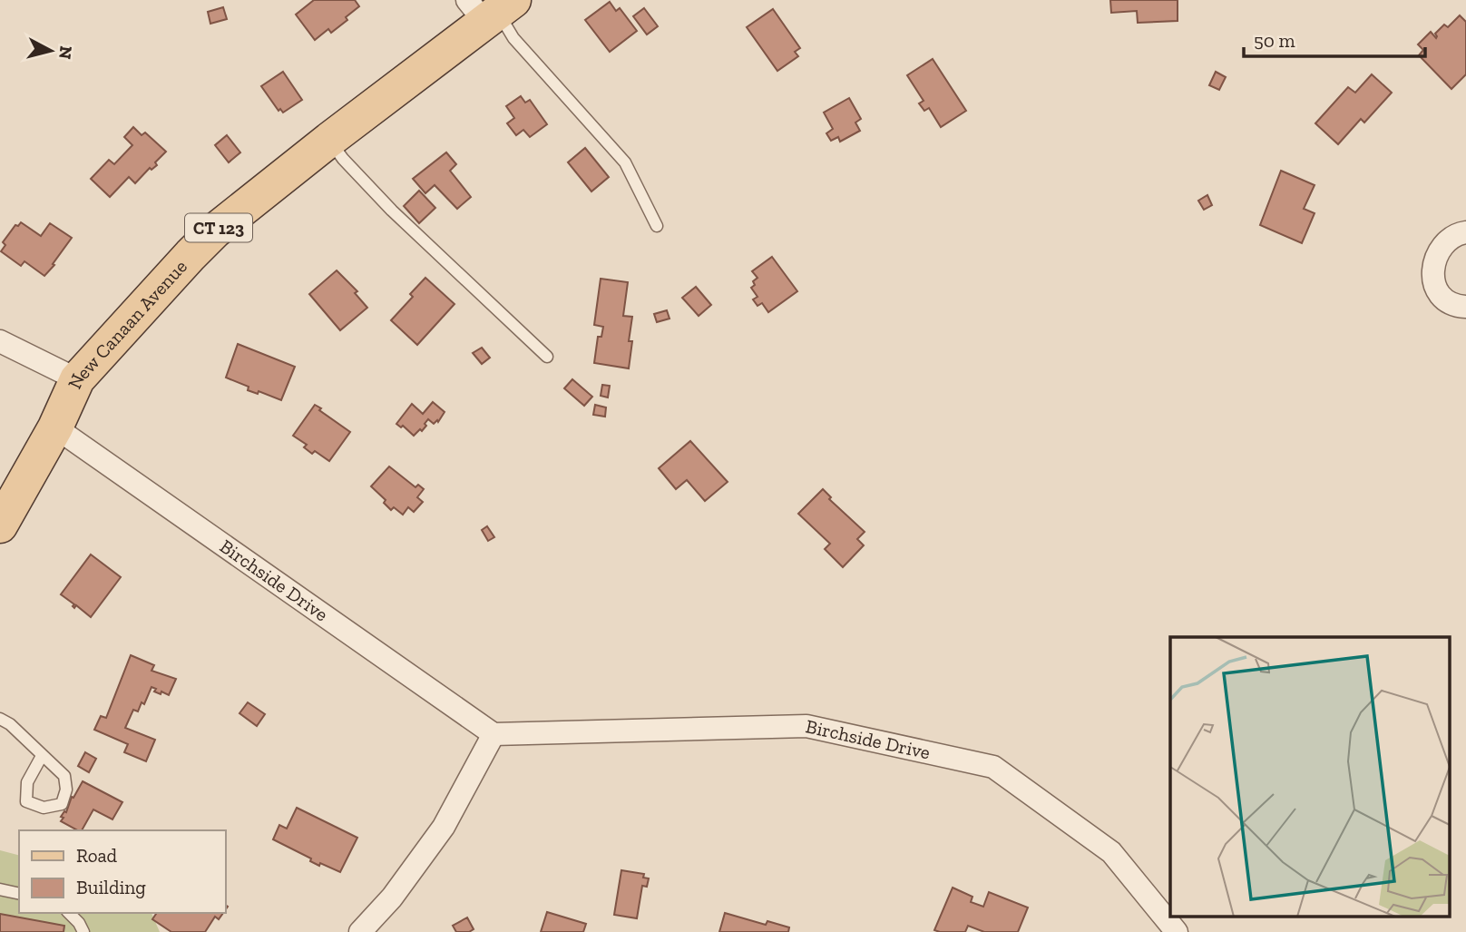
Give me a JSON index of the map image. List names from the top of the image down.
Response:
{
  "streets": {
    "main road": ["CT 123", "New Canaan Avenue"],
    "street": ["Birchside Drive"]
  },
  "crossings": [
    ["New Canaan Avenue", "Birchside Drive"]
  ],
  "legend": ["Road", "Building"],
  "scale_bar": "50 m",
  "north": "right"
}
